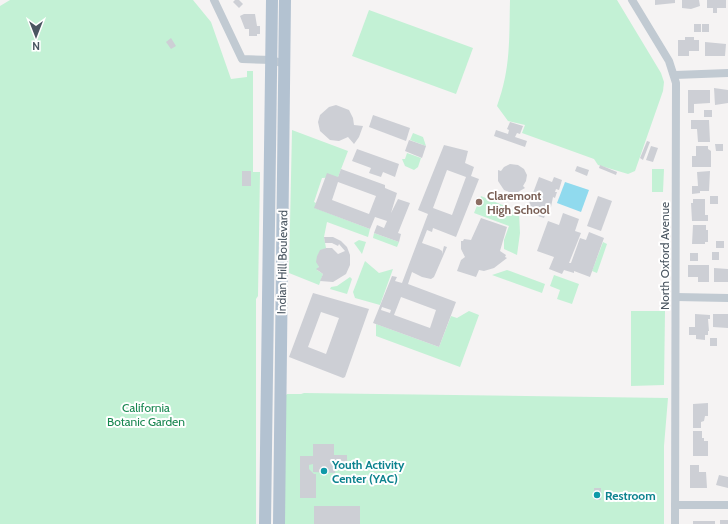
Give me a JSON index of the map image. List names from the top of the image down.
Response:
{
  "streets": {
    "main road": ["Indian Hill Boulevard"],
    "street": ["North Oxford Avenue"]
  },
  "parks": ["California Botanic Garden"],
  "places": ["Claremont High School", "Youth Activity Center (YAC)", "Restroom"],
  "north": "bottom"
}
